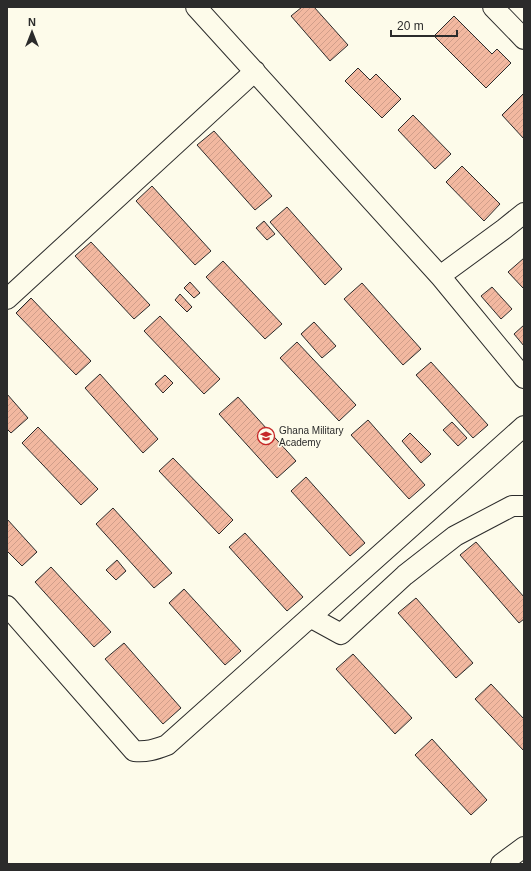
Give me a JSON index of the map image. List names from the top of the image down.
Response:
{
  "places": {
    "school or university": ["Ghana Military Academy"]
  },
  "scale_bar": "20 m",
  "north": "top"
}
